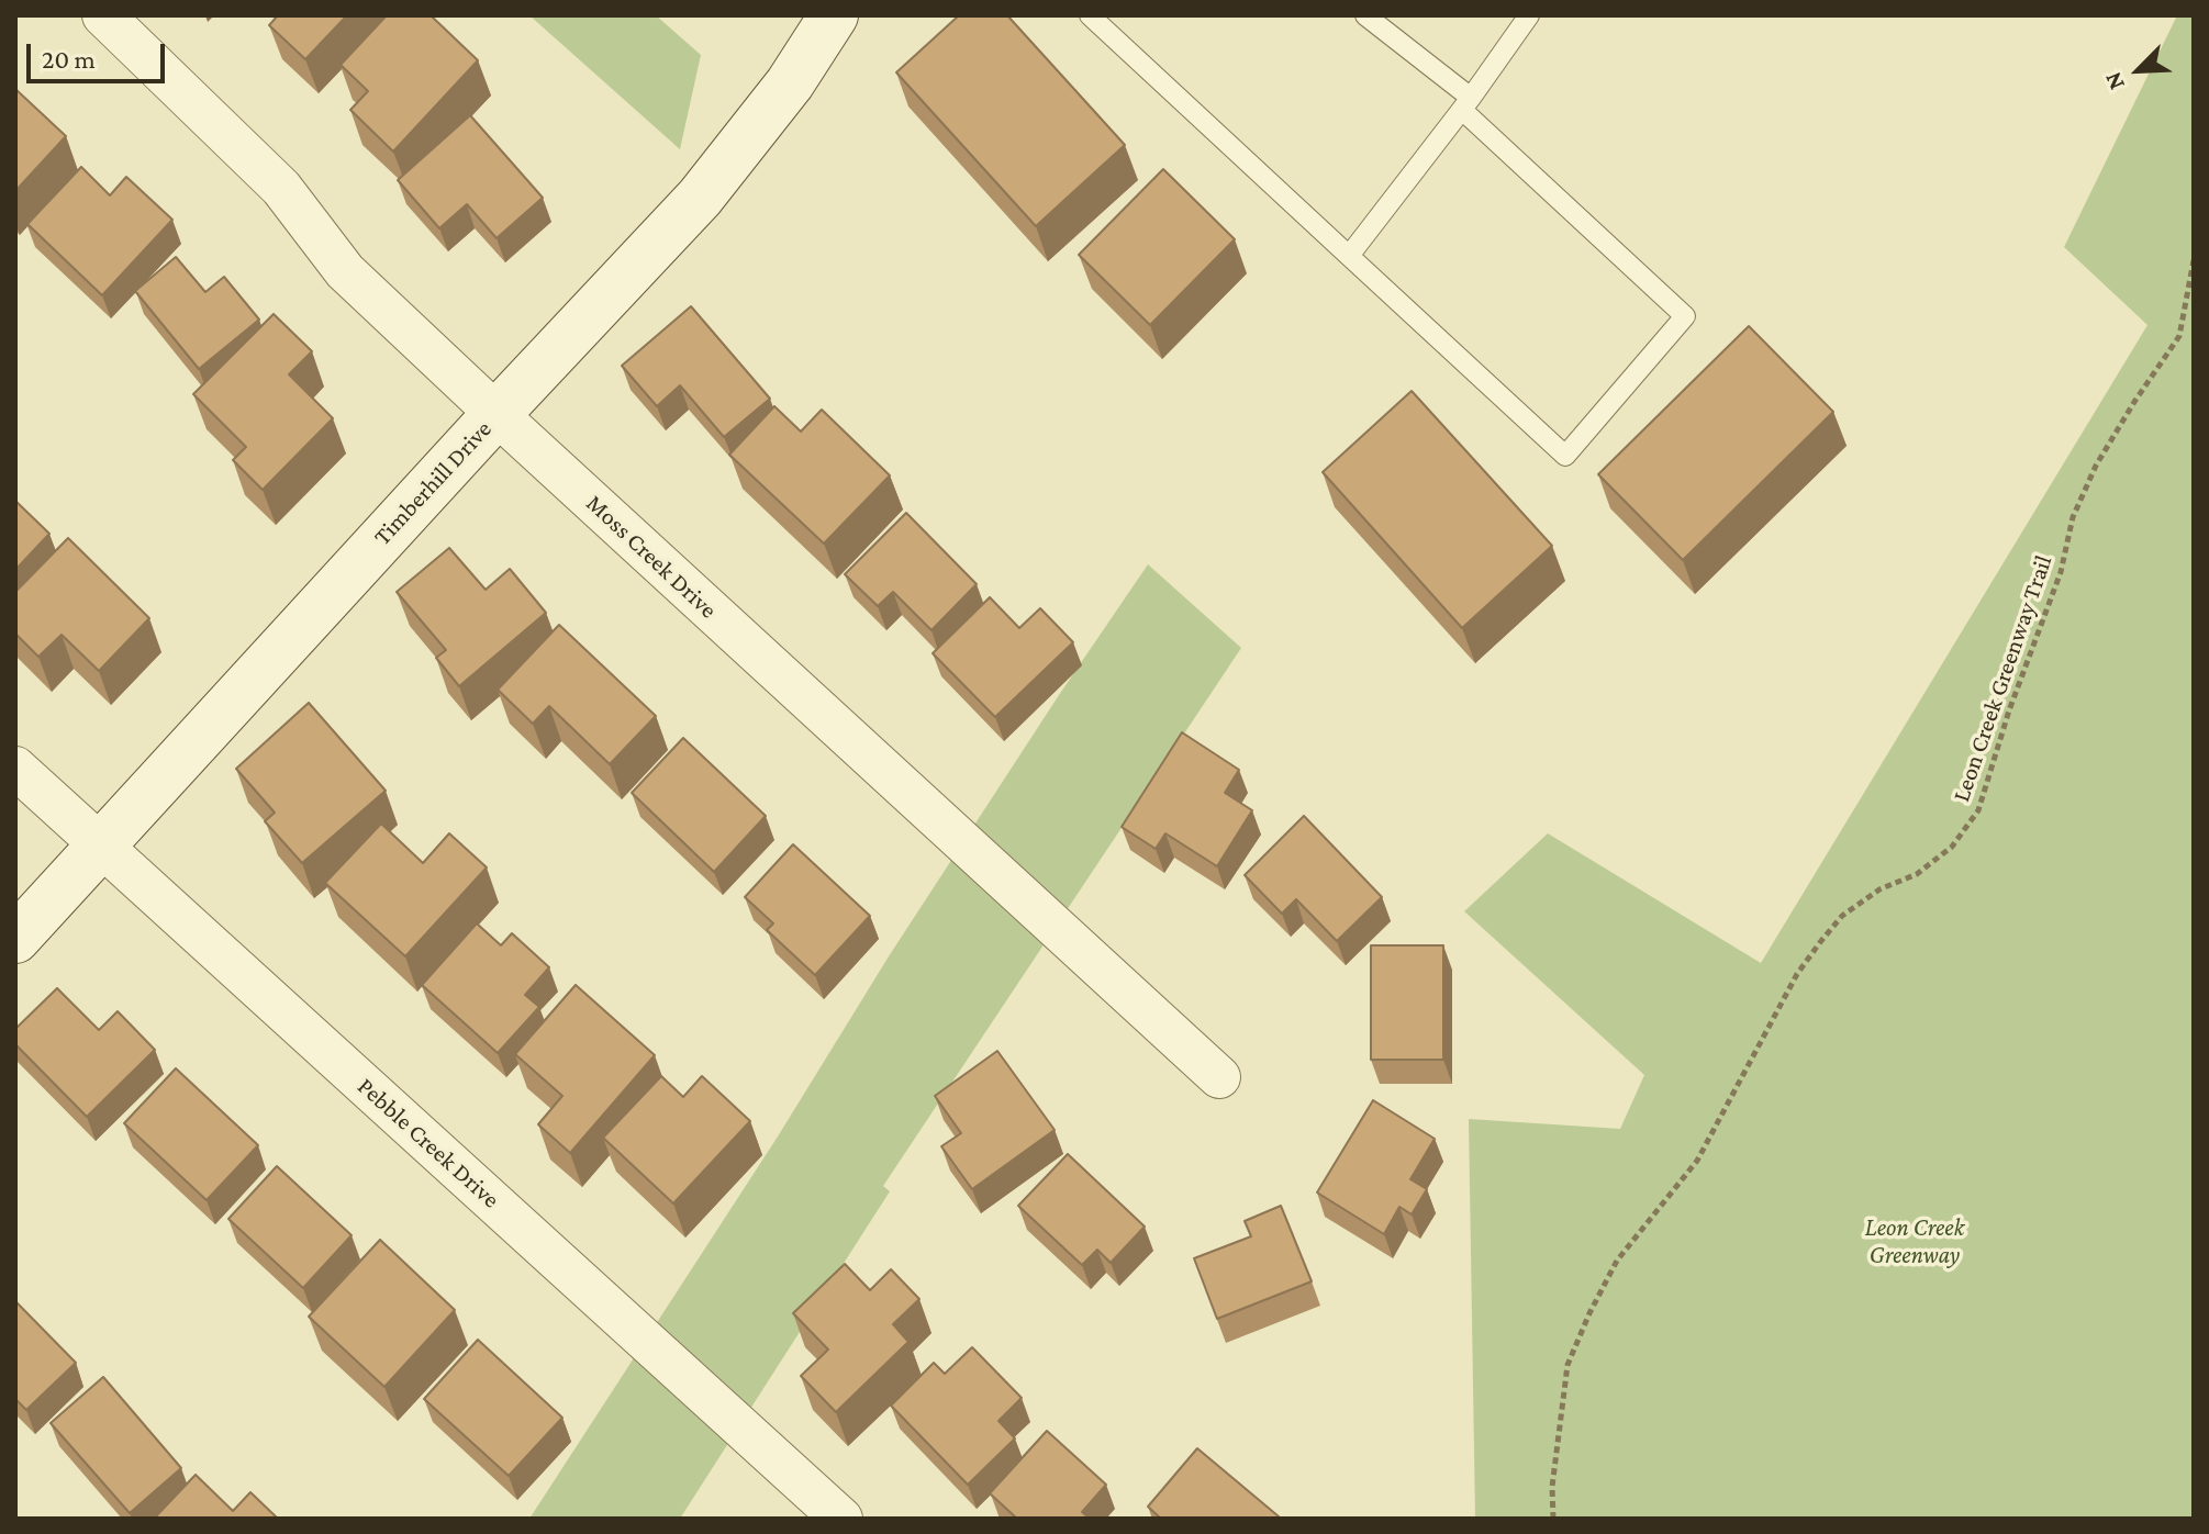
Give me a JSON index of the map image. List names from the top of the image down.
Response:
{
  "streets": {
    "street": ["Timberhill Drive", "Moss Creek Drive", "Pebble Creek Drive"],
    "path": ["Leon Creek Greenway Trail"]
  },
  "crossings": [
    ["Timberhill Drive", "Moss Creek Drive"],
    ["Timberhill Drive", "Pebble Creek Drive"]
  ],
  "parks": ["Leon Creek Greenway"],
  "scale_bar": "20 m",
  "north": "bottom left"
}
